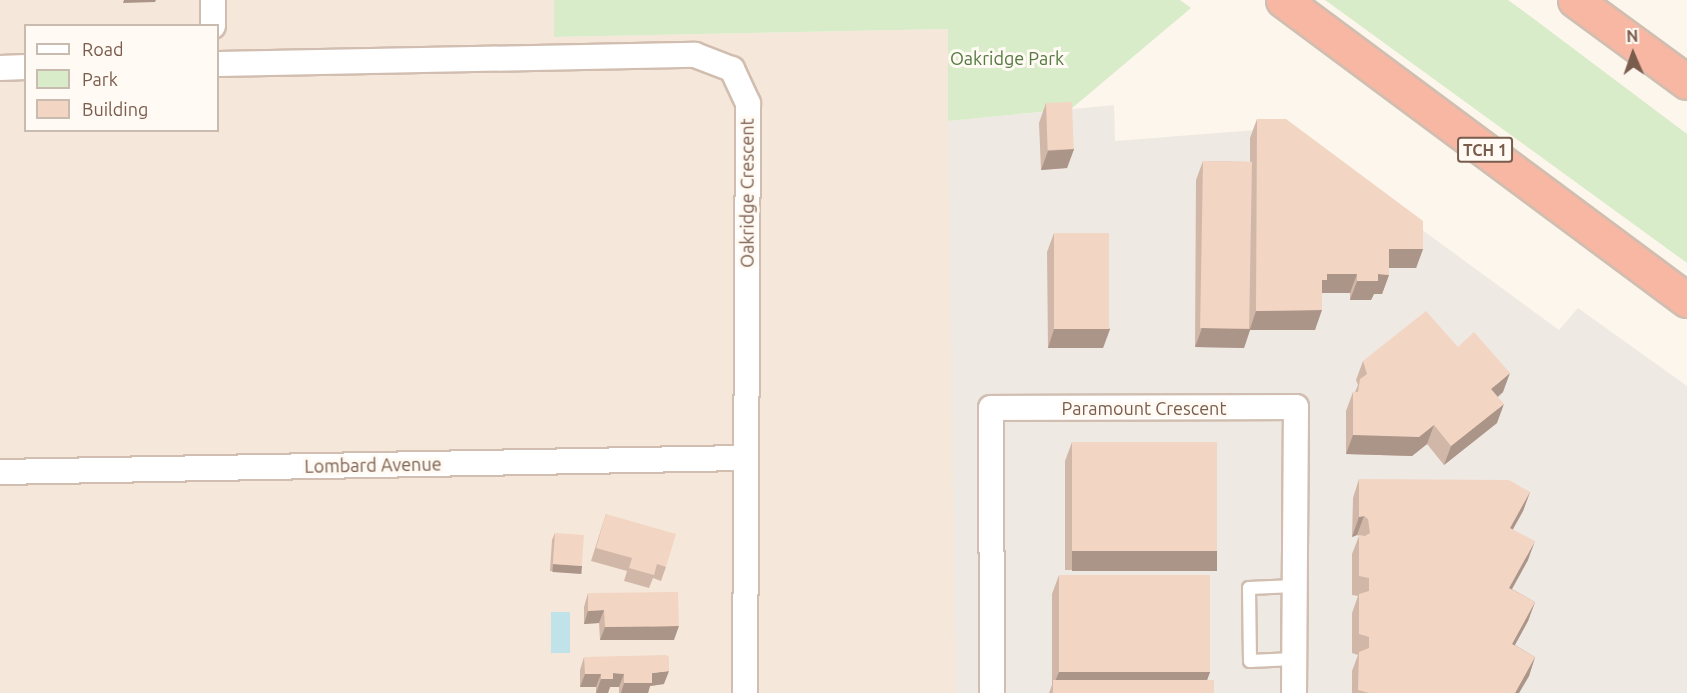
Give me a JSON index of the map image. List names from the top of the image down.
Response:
{
  "streets": {
    "highway": ["TCH 1"],
    "street": ["Oakridge Crescent", "Paramount Crescent", "Lombard Avenue"]
  },
  "crossings": [
    ["Oakridge Crescent", "Lombard Avenue"]
  ],
  "parks": ["Oakridge Park"],
  "legend": ["Road", "Park", "Building"],
  "north": "top"
}
